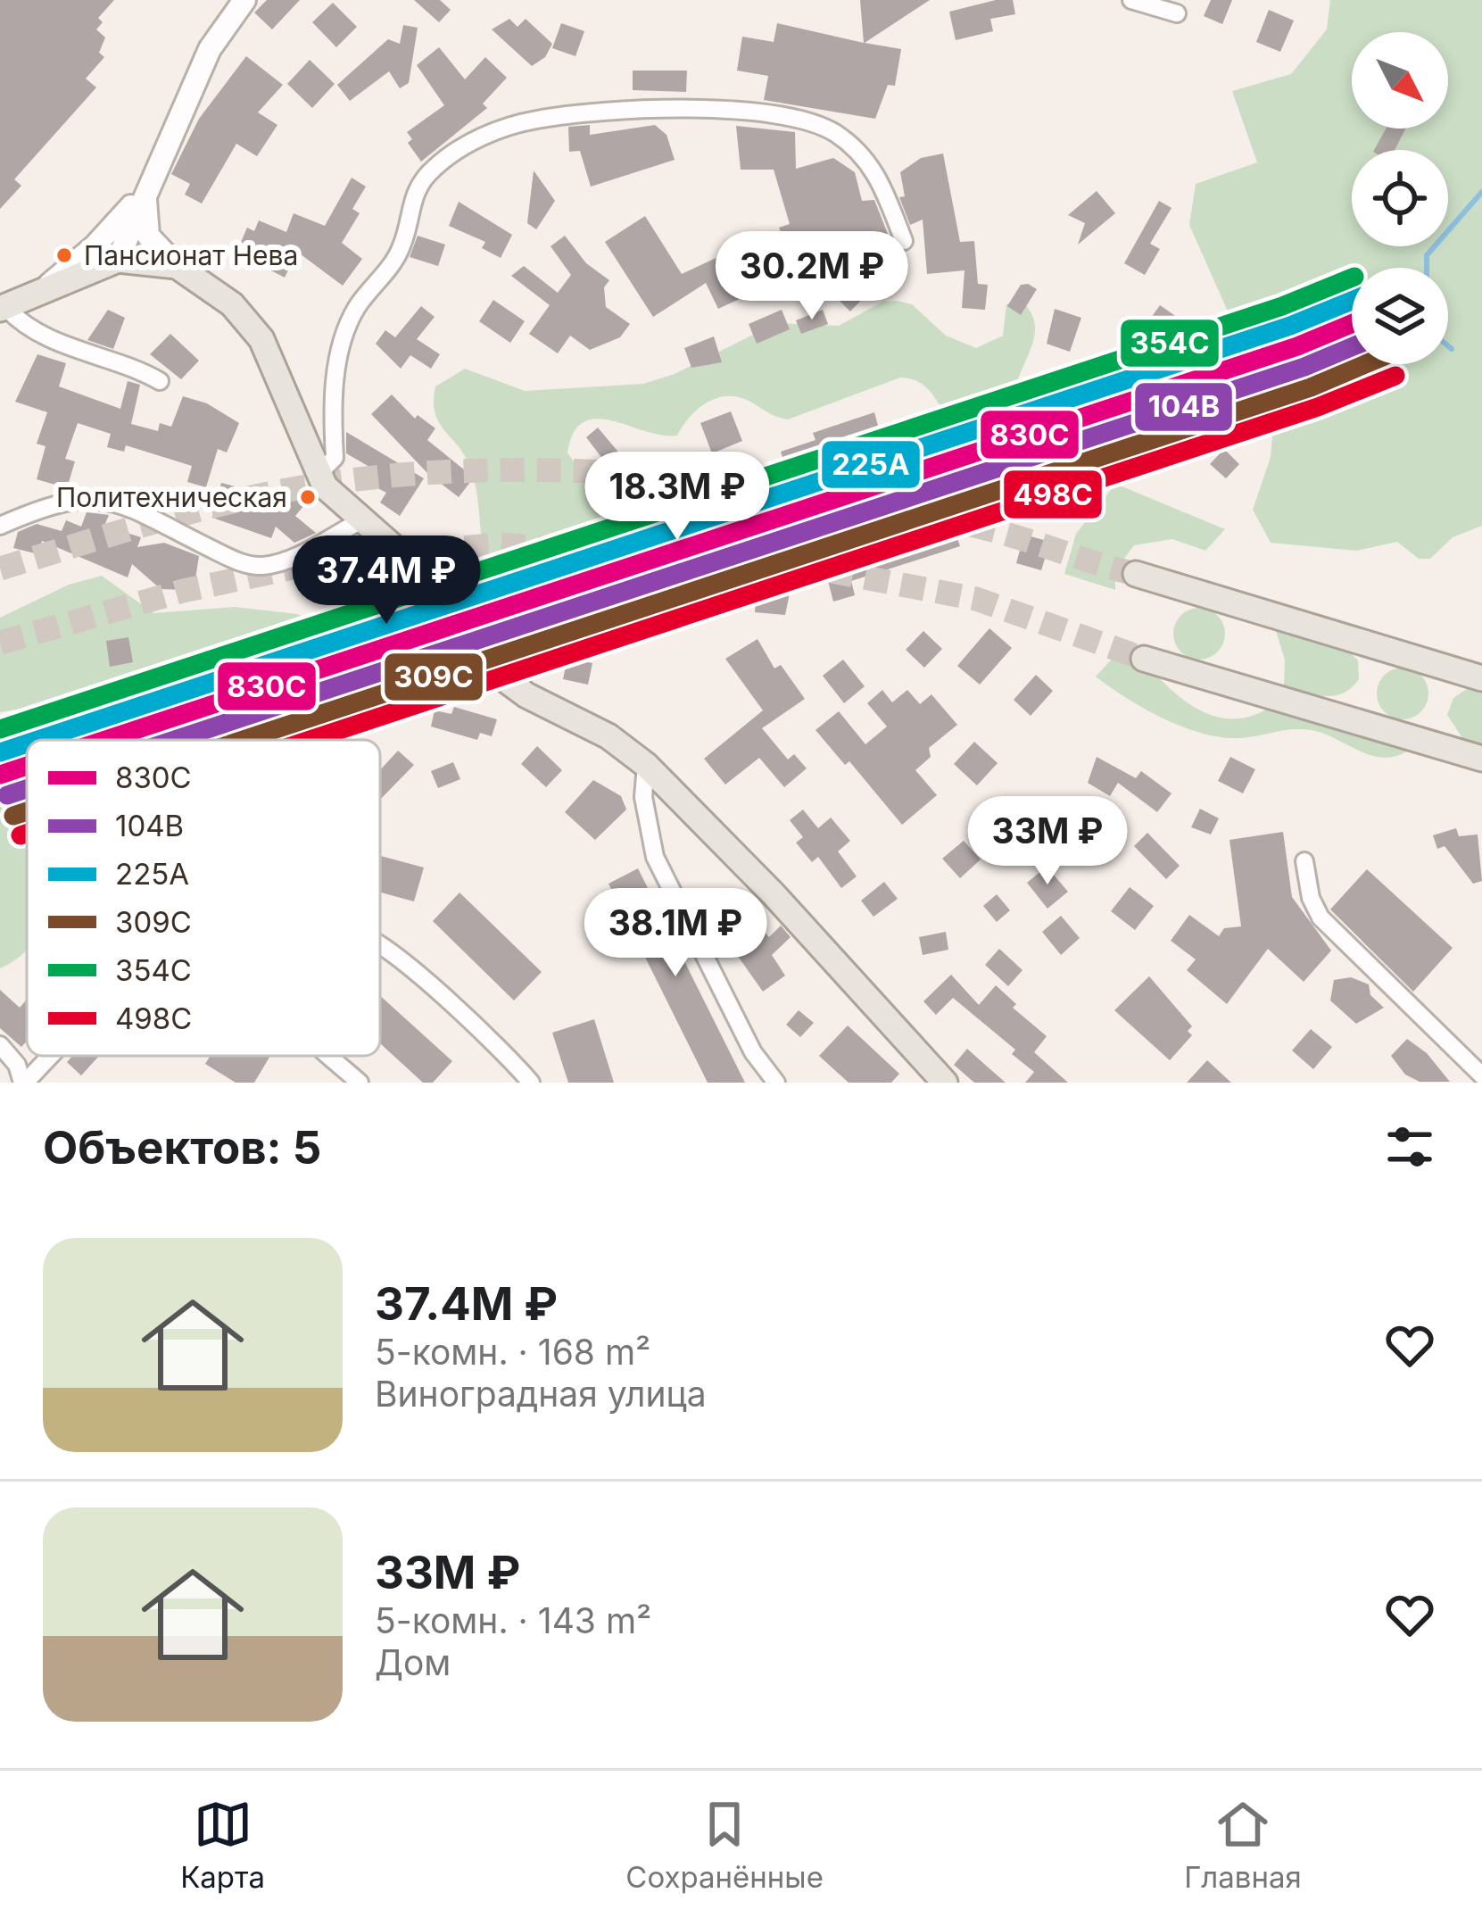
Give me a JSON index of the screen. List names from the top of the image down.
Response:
{
  "places": ["Пансионат Нева", "Политехническая"],
  "lines": [
    "transit line 354С",
    "transit line 225А",
    "transit line 830С",
    "transit line 104В",
    "transit line 309С",
    "transit line 498С"
  ],
  "legend": [
    "830С",
    "104В",
    "225А",
    "309С",
    "354С",
    "498С"
  ],
  "north": "bottom right",
  "page": {
    "price": [
      "30.2M ₽",
      "18.3M ₽",
      "37.4M ₽",
      "33M ₽",
      "38.1M ₽"
    ],
    "heading": "Объектов: 5",
    "list": [
      {
        "name": "37.4M ₽",
        "note": "5-комн. · 168 m² · Виноградная улица"
      },
      {
        "name": "33M ₽",
        "note": "5-комн. · 143 m² · Дом"
      }
    ],
    "tabs": ["Карта", "Сохранённые", "Главная"]
  }
}
